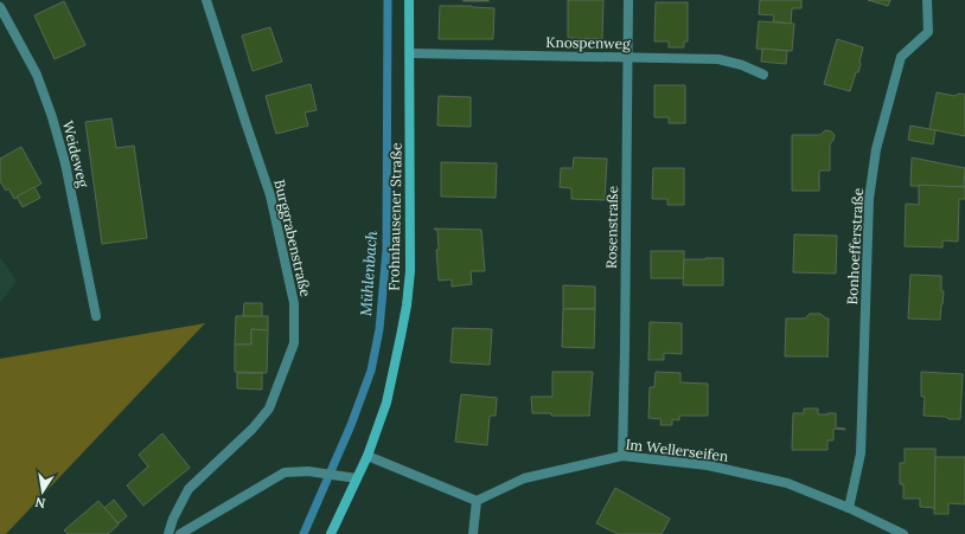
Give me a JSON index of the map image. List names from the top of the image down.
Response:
{
  "streets": {
    "main road": ["Frohnhausener Straße"],
    "street": [
      "Knospenweg",
      "Weideweg",
      "Rosenstraße",
      "Burggrabenstraße",
      "Bonhoefferstraße",
      "Im Wellerseifen"
    ]
  },
  "crossings": [
    ["Knospenweg", "Frohnhausener Straße"],
    ["Knospenweg", "Rosenstraße"],
    ["Rosenstraße", "Im Wellerseifen"],
    ["Bonhoefferstraße", "Im Wellerseifen"]
  ],
  "water": ["Mühlenbach"],
  "north": "bottom"
}
